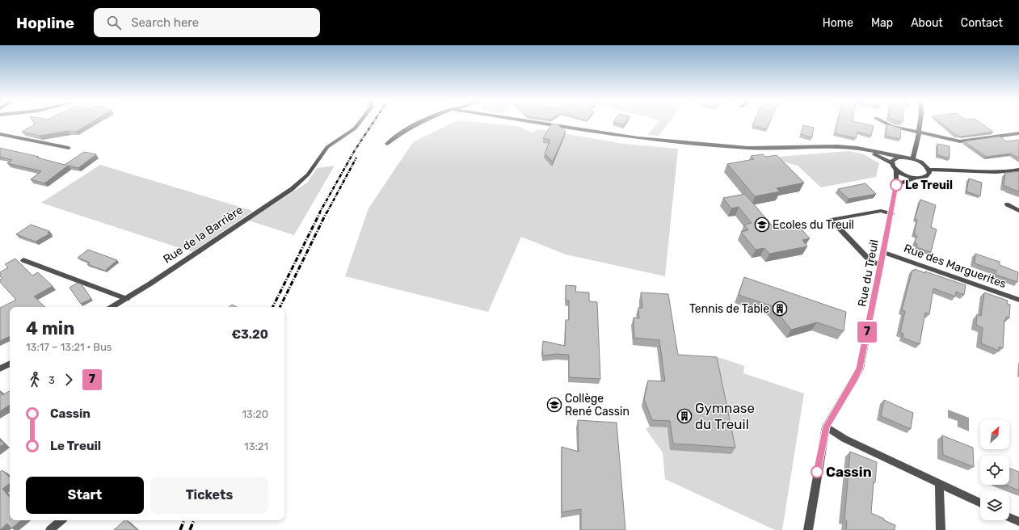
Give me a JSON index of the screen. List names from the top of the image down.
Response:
{
  "streets": {
    "street": ["Rue de la Barrière", "Rue des Marguerites", "Rue du Treuil"]
  },
  "crossings": [
    ["Rue des Marguerites", "Rue du Treuil"]
  ],
  "places": {
    "other": ["Le Treuil", "Cassin"],
    "school or university": ["Ecoles du Treuil", "Collège René Cassin"],
    "building": ["Tennis de Table", "Gymnase du Treuil"]
  },
  "lines": ["bus line 7"],
  "north": "top right",
  "page": {
    "header": "Hopline",
    "search": "Search here",
    "nav": [
      "Home",
      "Map",
      "About",
      "Contact"
    ],
    "on_map": "7",
    "heading": ["4 min", "13:17 – 13:21 · Bus", "€3.20"],
    "legs": ["3", "7"],
    "list": [
      {
        "name": "Cassin",
        "value": "13:20"
      },
      {
        "name": "Le Treuil",
        "value": "13:21"
      }
    ],
    "buttons": ["Start", "Tickets"]
  }
}
